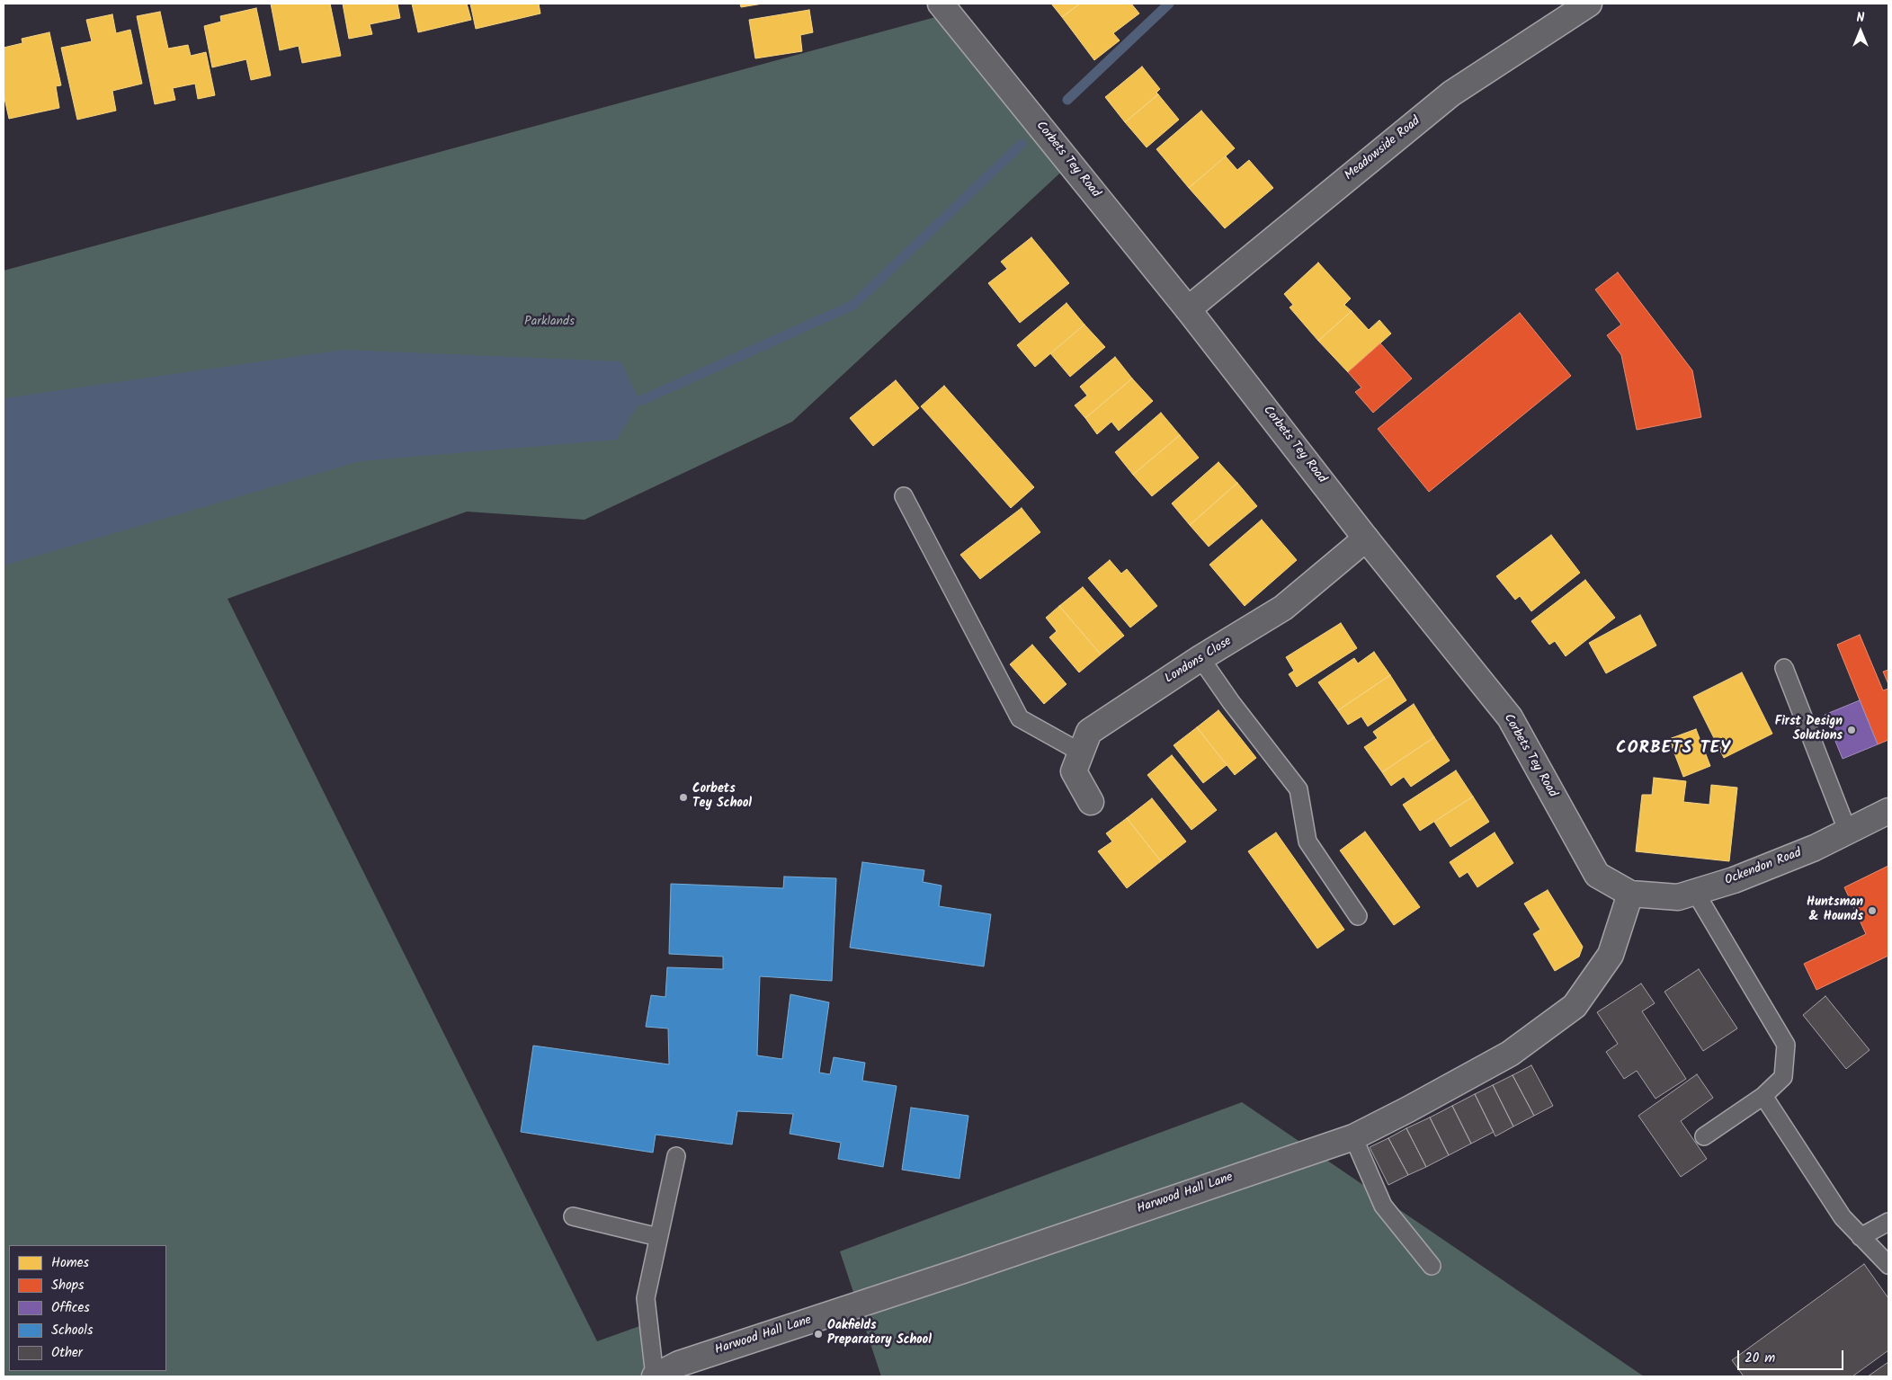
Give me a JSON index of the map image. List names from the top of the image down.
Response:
{
  "streets": {
    "street": [
      "Meadowside Road",
      "Corbets Tey Road",
      "Londons Close",
      "Ockendon Road",
      "Harwood Hall Lane"
    ]
  },
  "crossings": [
    ["Meadowside Road", "Corbets Tey Road"],
    ["Corbets Tey Road", "Londons Close"],
    ["Corbets Tey Road", "Ockendon Road"],
    ["Corbets Tey Road", "Harwood Hall Lane"],
    ["Ockendon Road", "Harwood Hall Lane"]
  ],
  "districts": ["CORBETS TEY"],
  "parks": ["Parklands"],
  "places": [
    "First Design Solutions",
    "Corbets Tey School",
    "Huntsman & Hounds",
    "Oakfields Preparatory School"
  ],
  "legend": [
    "Homes",
    "Shops",
    "Offices",
    "Schools",
    "Other"
  ],
  "scale_bar": "20 m",
  "north": "top"
}
